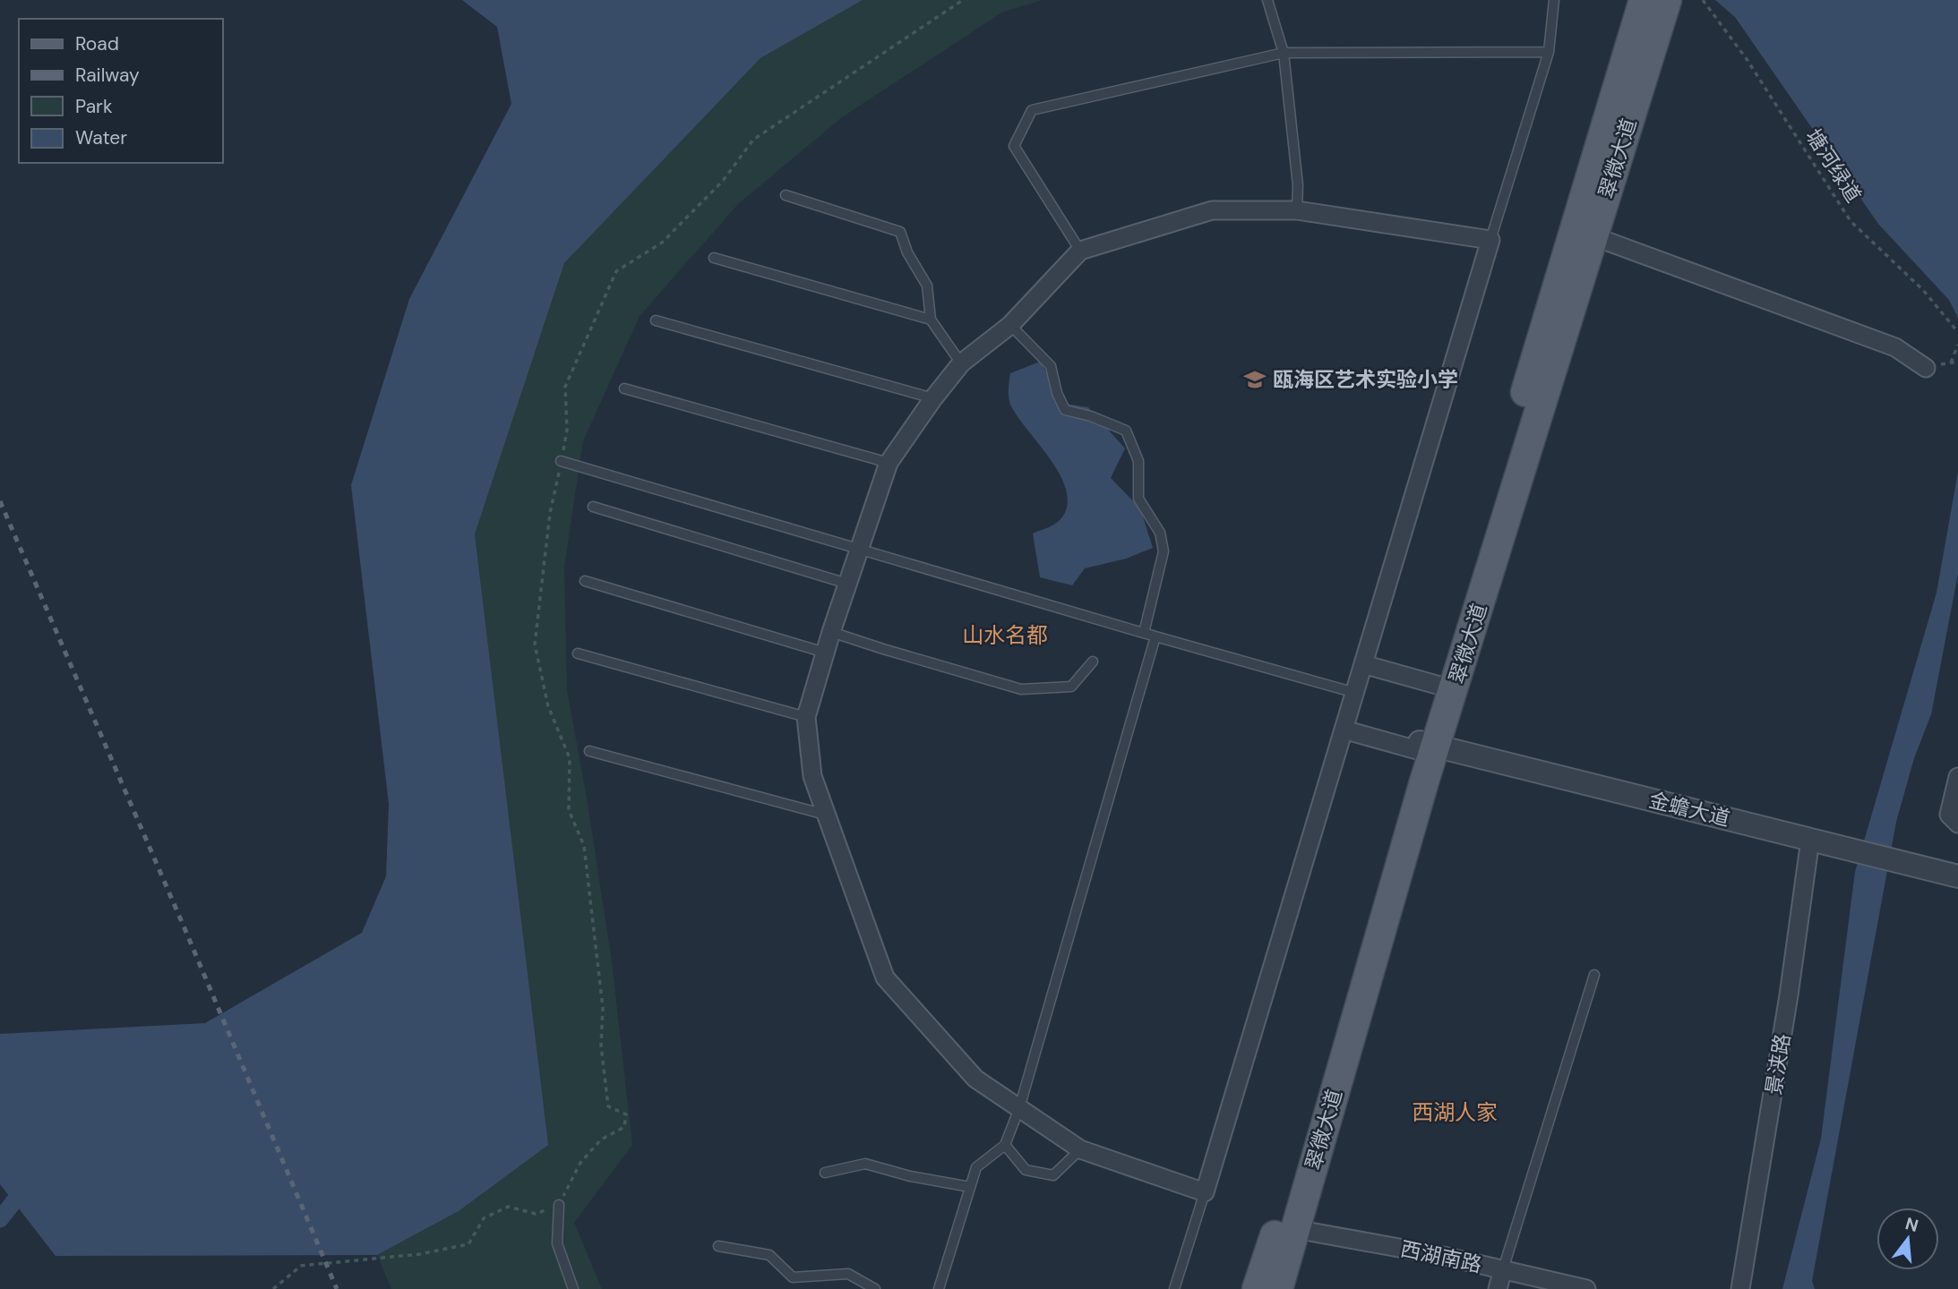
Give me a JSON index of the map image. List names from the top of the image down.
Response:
{
  "streets": {
    "main road": ["翠微大道"],
    "street": ["金蟾大道", "景浃路", "西湖南路"],
    "path": ["塘河绿道"]
  },
  "crossings": [
    ["翠微大道", "金蟾大道"],
    ["翠微大道", "西湖南路"],
    ["金蟾大道", "景浃路"]
  ],
  "districts": ["山水名都", "西湖人家"],
  "places": {
    "school or university": ["瓯海区艺术实验小学"]
  },
  "legend": [
    "Road",
    "Railway",
    "Park",
    "Water"
  ],
  "north": "top"
}
